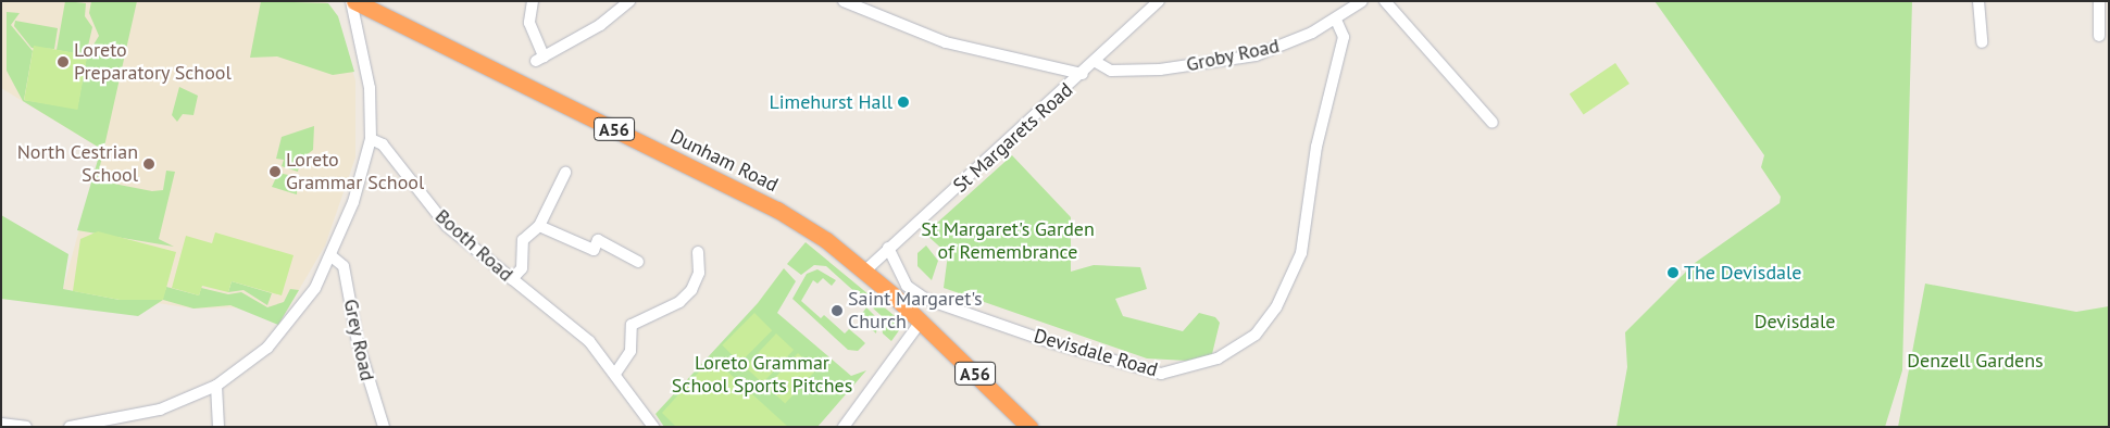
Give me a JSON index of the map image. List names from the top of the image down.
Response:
{
  "streets": {
    "highway": ["A56", "Dunham Road"],
    "street": [
      "Groby Road",
      "St Margarets Road",
      "Booth Road",
      "Grey Road",
      "Devisdale Road"
    ]
  },
  "crossings": [
    ["Groby Road", "St Margarets Road"],
    ["Groby Road", "Devisdale Road"],
    ["St Margarets Road", "Dunham Road"],
    ["St Margarets Road", "Devisdale Road"]
  ],
  "parks": [
    "St Margaret's Garden of Remembrance",
    "Devisdale",
    "Denzell Gardens",
    "Loreto Grammar School Sports Pitches"
  ],
  "places": [
    "Loreto Preparatory School",
    "Limehurst Hall",
    "North Cestrian School",
    "Loreto Grammar School",
    "The Devisdale",
    "Saint Margaret's Church"
  ]
}
